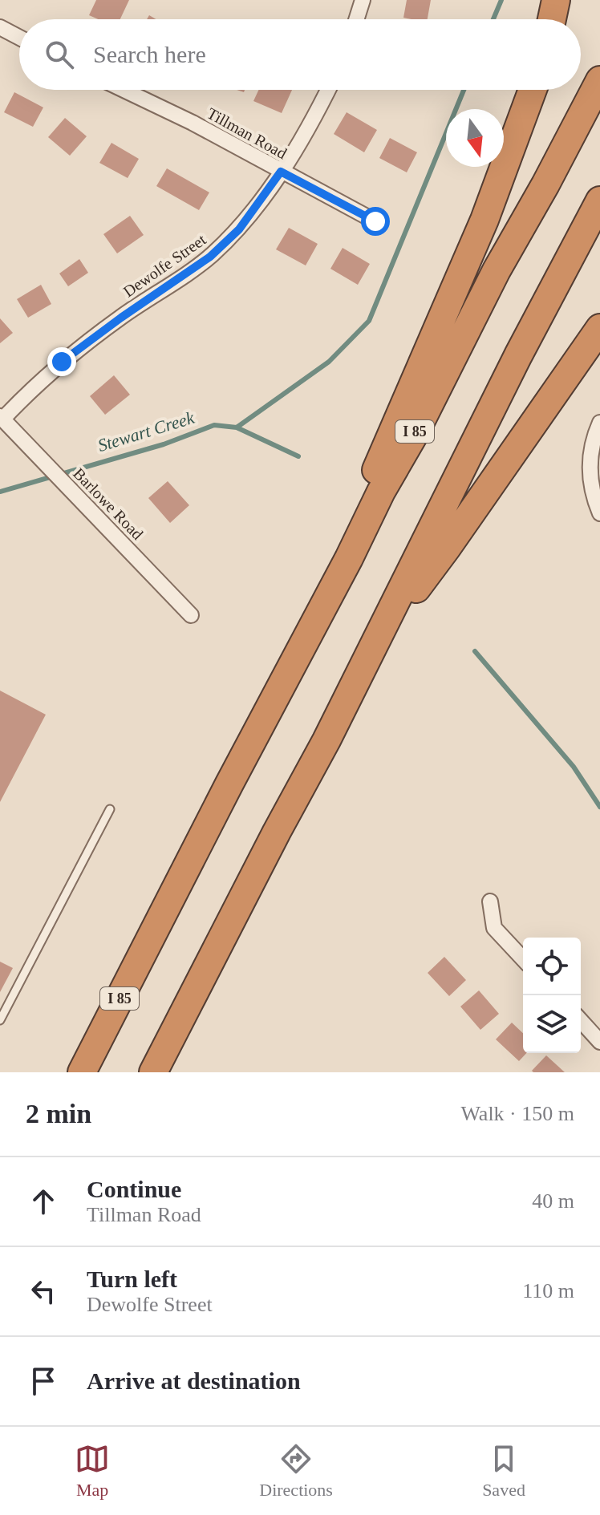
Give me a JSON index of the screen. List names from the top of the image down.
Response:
{
  "streets": {
    "highway": ["I 85"],
    "street": ["Tillman Road", "Dewolfe Street", "Barlowe Road"]
  },
  "crossings": [
    ["Tillman Road", "Dewolfe Street"],
    ["Dewolfe Street", "Barlowe Road"]
  ],
  "water": ["Stewart Creek"],
  "north": "bottom",
  "page": {
    "search": "Search here",
    "heading": ["2 min", "Walk · 150 m"],
    "list": [
      ["Continue", "Tillman Road", "40 m"],
      ["Turn left", "Dewolfe Street", "110 m"],
      "Arrive at destination"
    ],
    "nav": ["Map", "Directions", "Saved"]
  }
}
